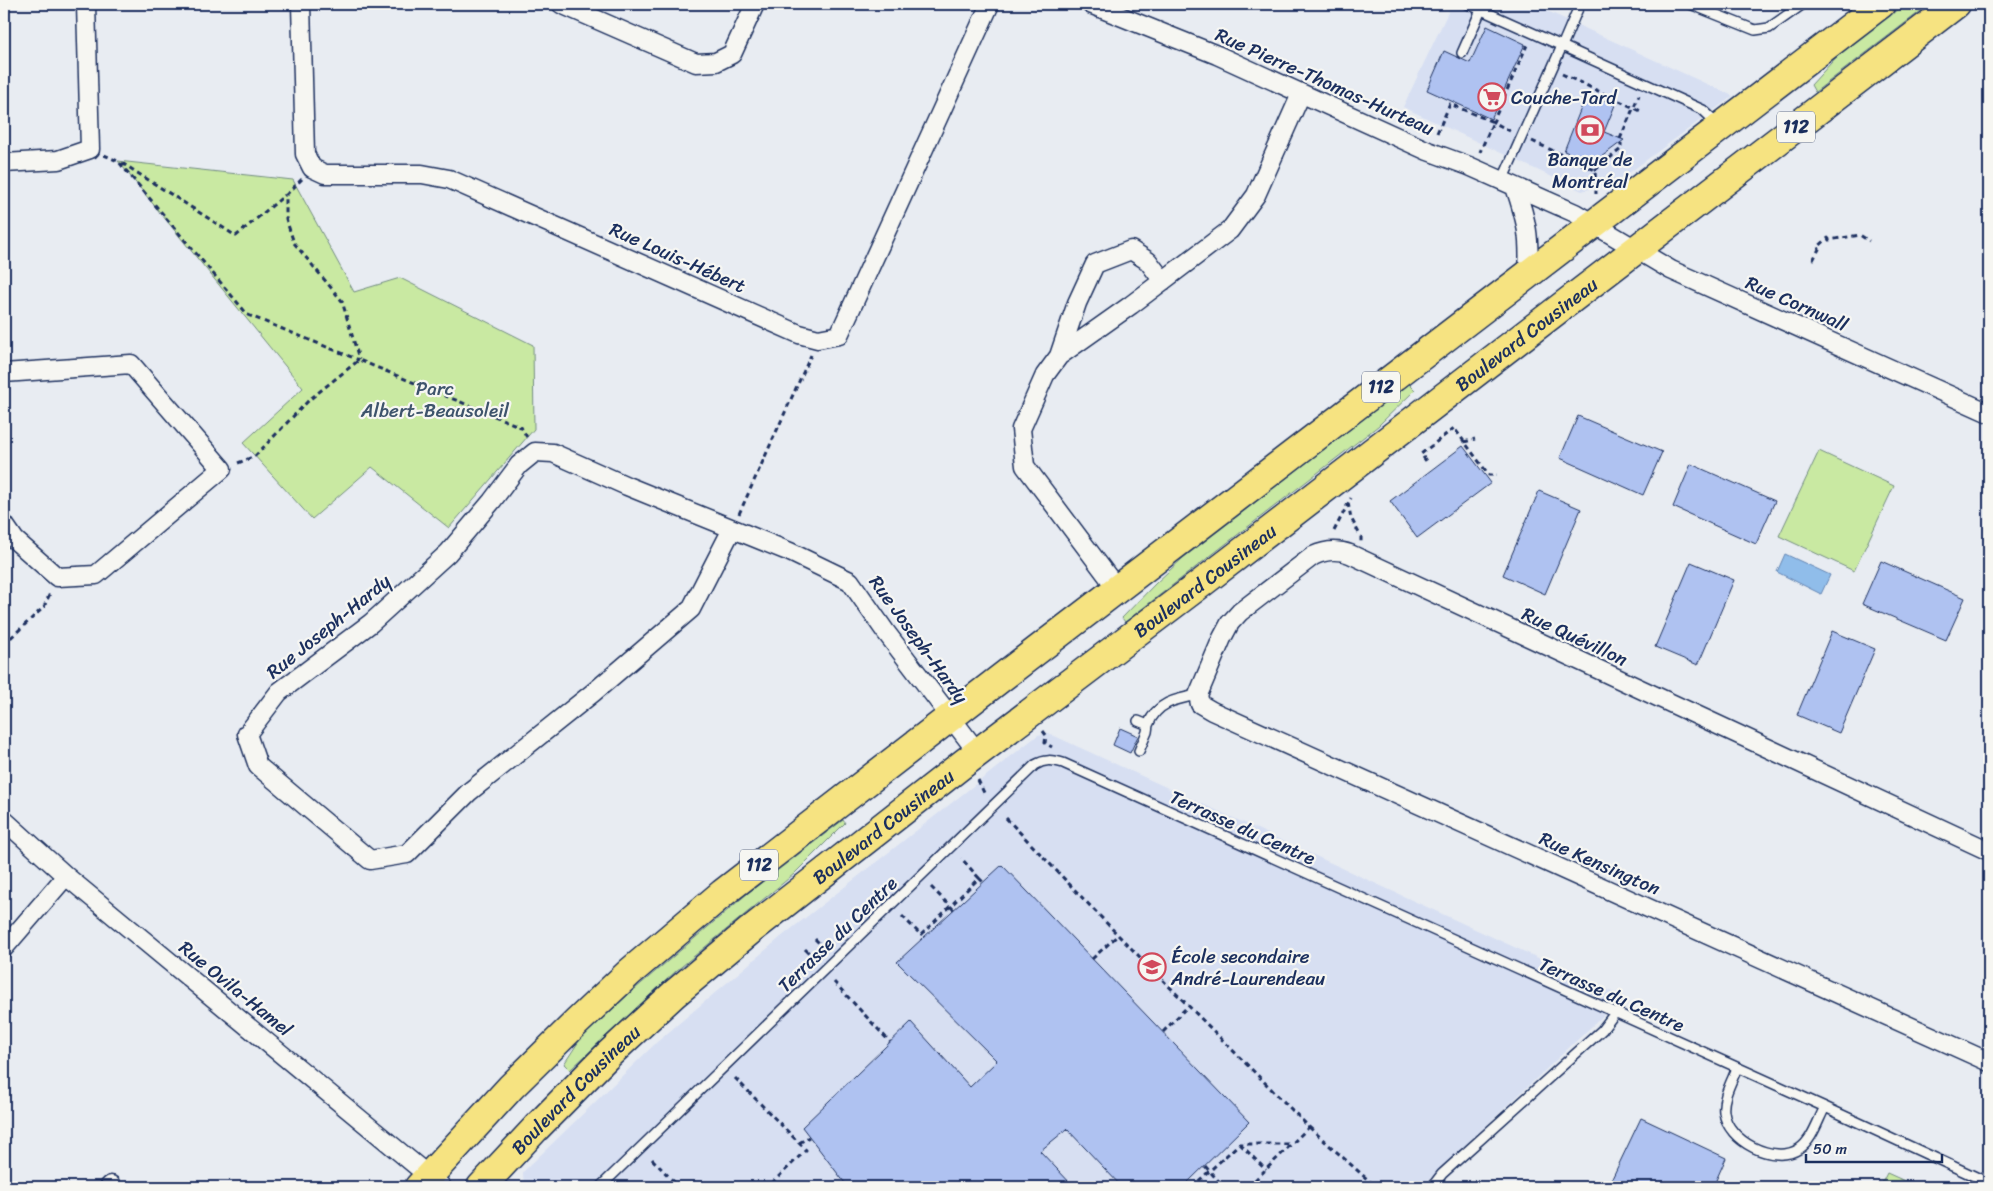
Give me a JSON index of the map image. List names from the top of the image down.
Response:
{
  "streets": {
    "main road": ["112", "Boulevard Cousineau"],
    "street": [
      "Rue Pierre-Thomas-Hurteau",
      "Rue Louis-Hébert",
      "Rue Cornwall",
      "Rue Joseph-Hardy",
      "Rue Quévillon",
      "Rue Kensington",
      "Rue Ovila-Hamel"
    ],
    "lane": ["Terrasse du Centre"]
  },
  "crossings": [
    ["Rue Pierre-Thomas-Hurteau", "112"],
    ["Rue Pierre-Thomas-Hurteau", "Rue Cornwall"],
    ["112", "Rue Cornwall"],
    ["112", "Rue Joseph-Hardy"],
    ["112", "Rue Ovila-Hamel"],
    ["Rue Cornwall", "Boulevard Cousineau"],
    ["Boulevard Cousineau", "Rue Joseph-Hardy"],
    ["Rue Quévillon", "Rue Kensington"]
  ],
  "parks": ["Parc Albert-Beausoleil"],
  "places": {
    "supermarket": ["Couche-Tard"],
    "bank": ["Banque de Montréal"],
    "school or university": ["École secondaire André-Laurendeau"]
  },
  "scale_bar": "50 m"
}
